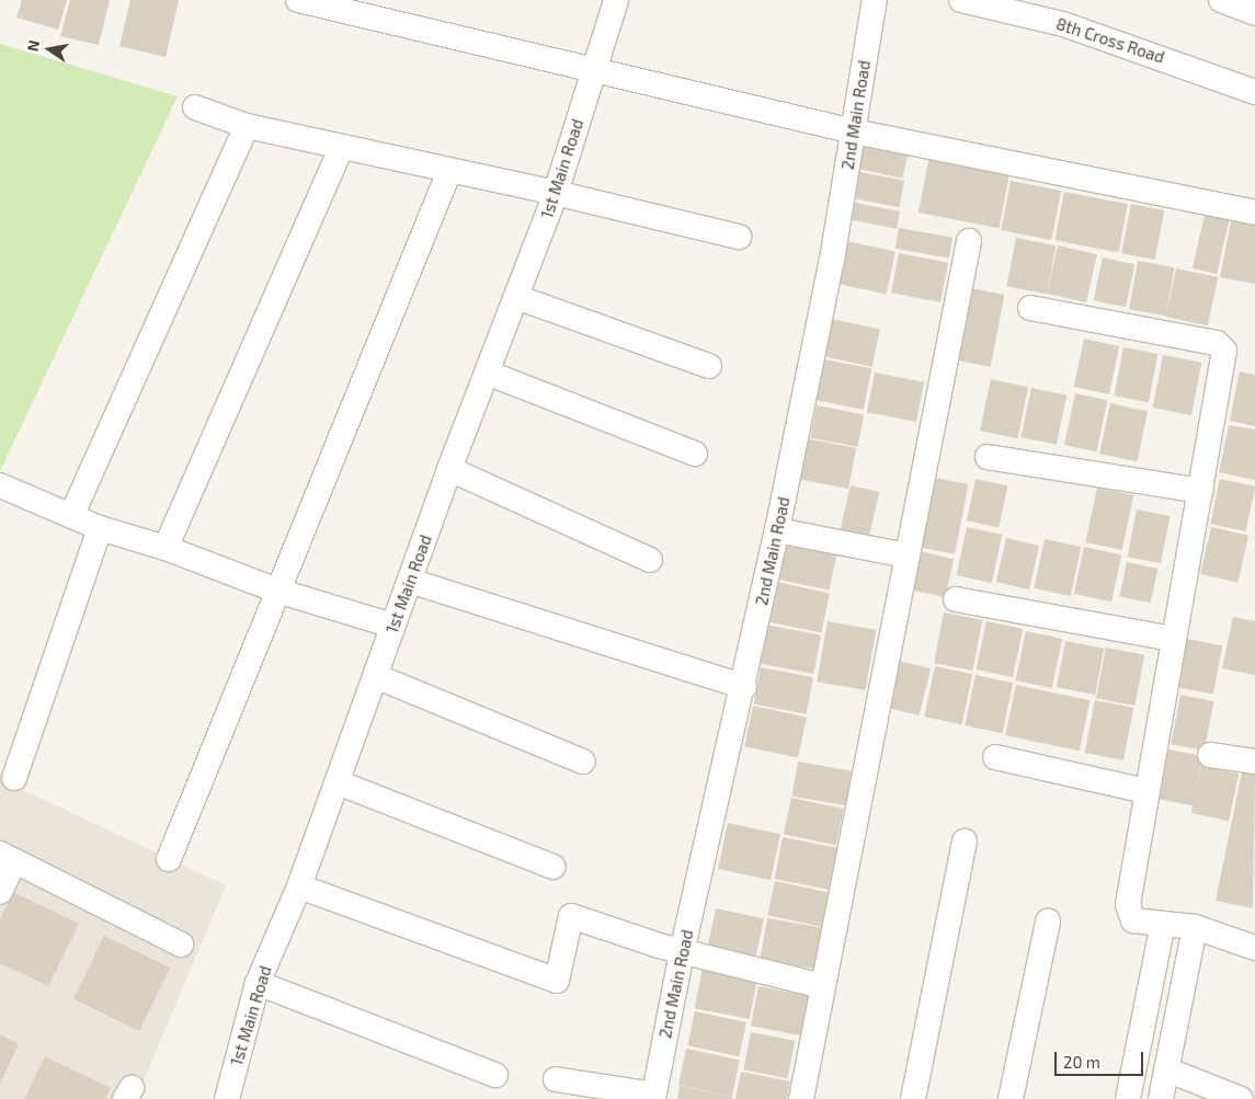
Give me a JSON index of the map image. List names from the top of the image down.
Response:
{
  "streets": {
    "street": ["8th Cross Road", "2nd Main Road", "1st Main Road"]
  },
  "scale_bar": "20 m",
  "north": "left"
}
